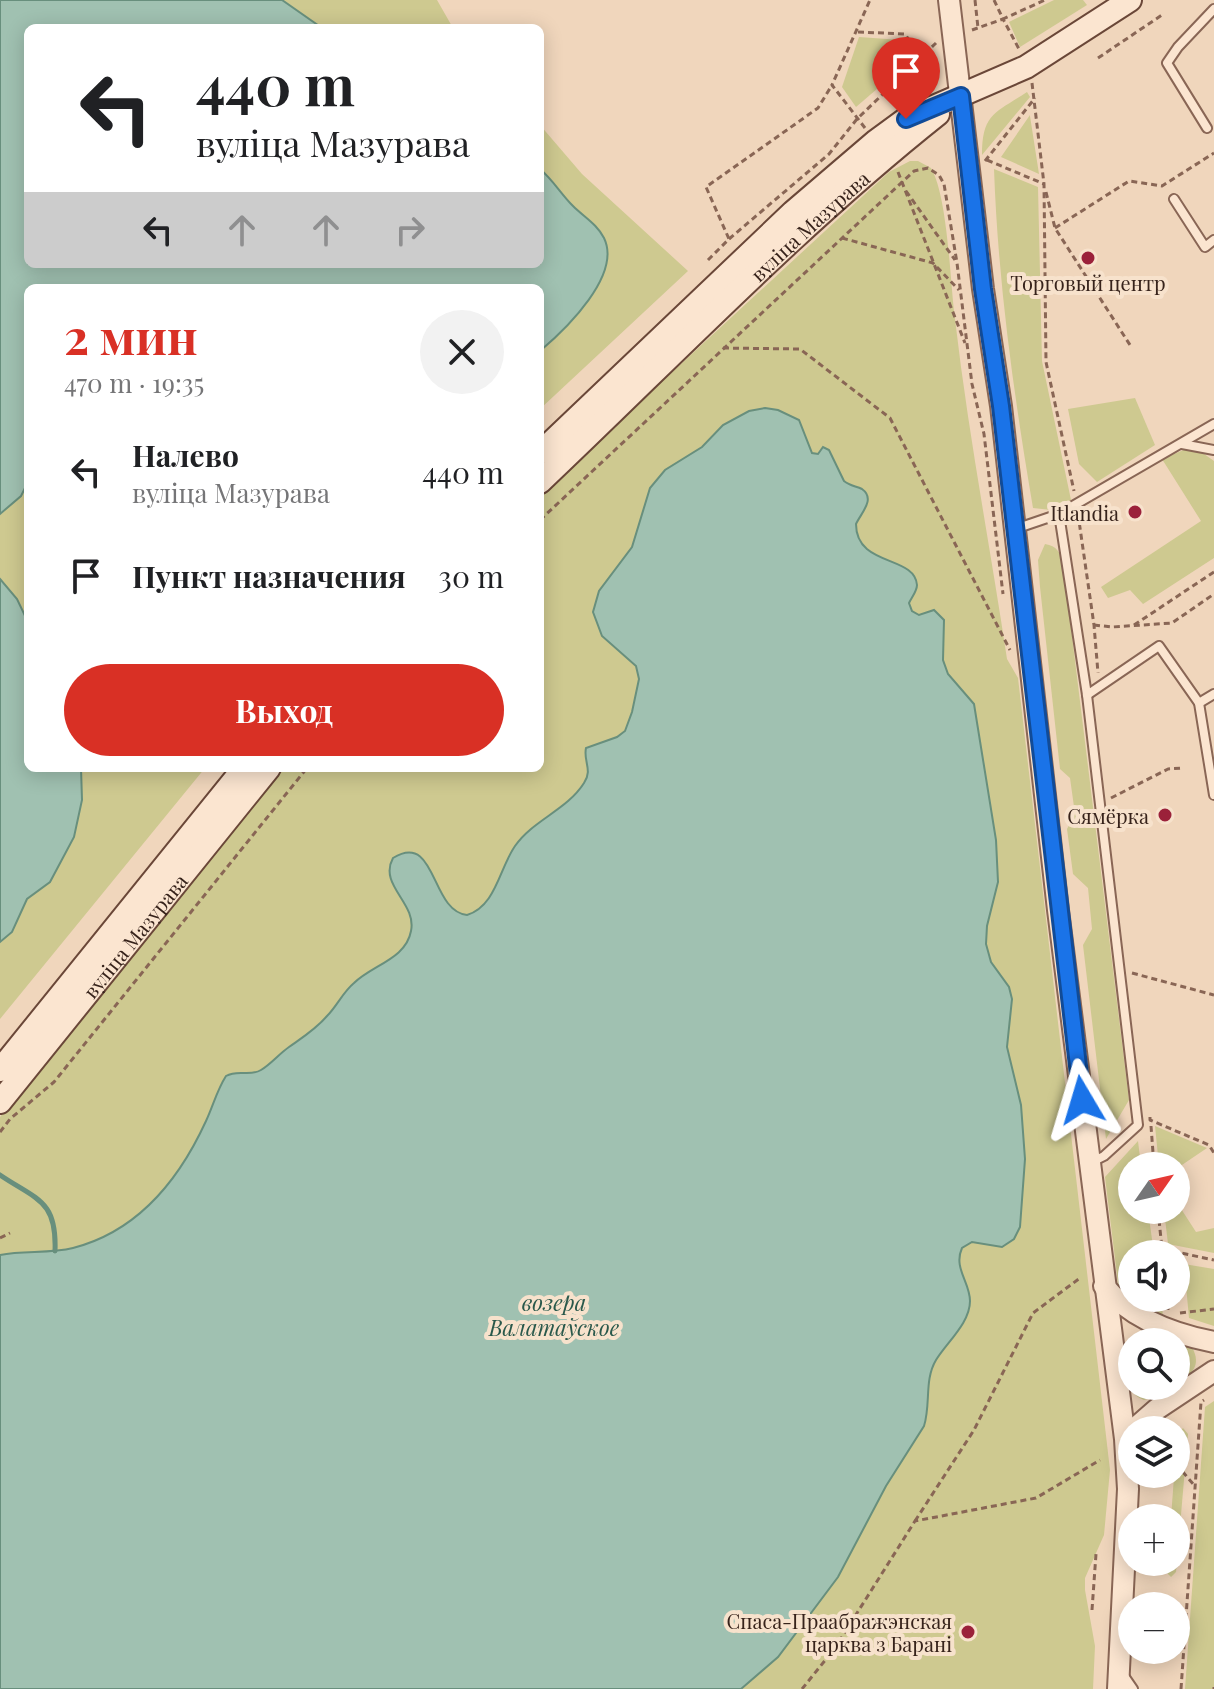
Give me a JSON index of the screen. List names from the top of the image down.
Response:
{
  "streets": {
    "main road": ["вуліца Мазурава"]
  },
  "water": ["возера Валатаўское"],
  "places": [
    "Торговый центр",
    "Itlandia",
    "Сямёрка",
    "Спаса-Праабражэнская царква з Барані"
  ],
  "north": "top right",
  "page": {
    "turn": ["440 m", "вуліца Мазурава"],
    "heading": ["2 мин", "470 m · 19:35"],
    "list": [
      {
        "name": "Налево",
        "note": "вуліца Мазурава",
        "value": "440 m"
      },
      {
        "name": "Пункт назначения",
        "value": "30 m"
      }
    ],
    "buttons": "Выход",
    "map_buttons": ["+", "−"]
  }
}
